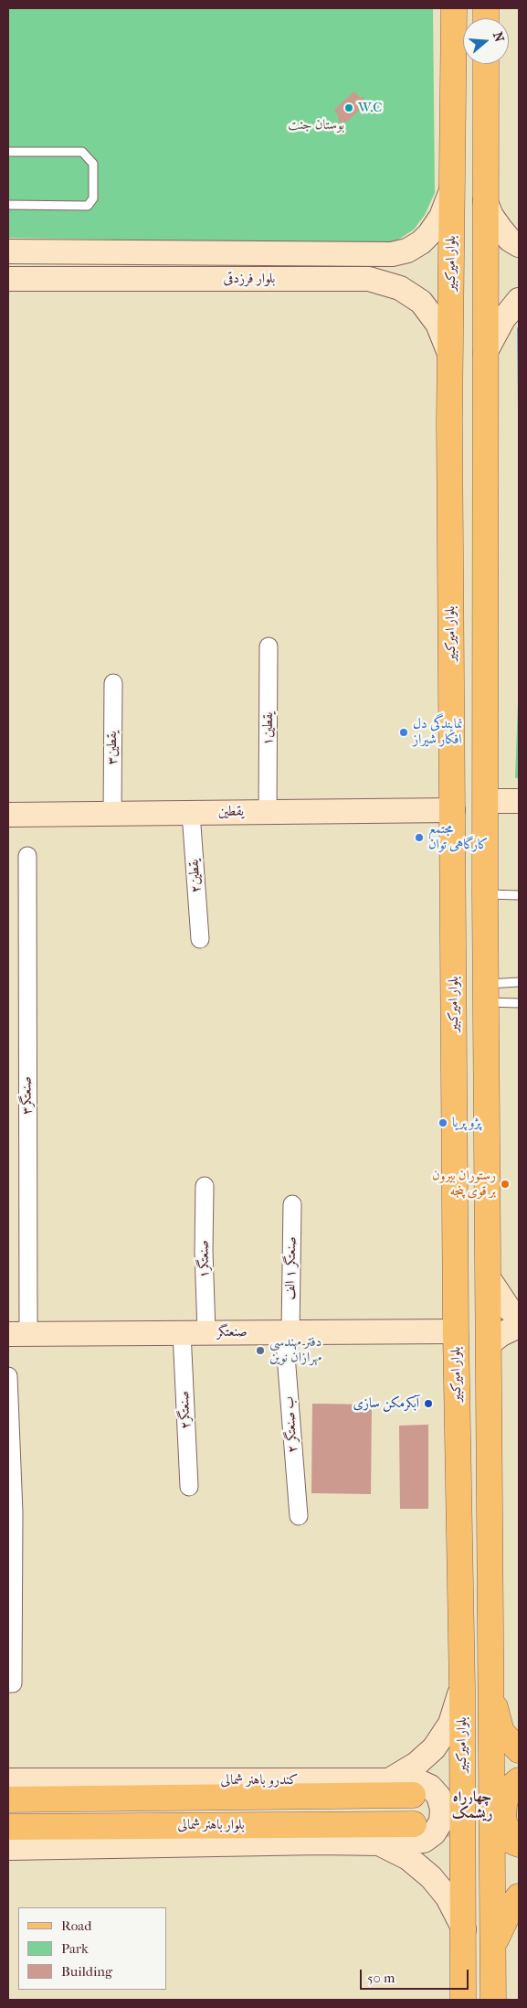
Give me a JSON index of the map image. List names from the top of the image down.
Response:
{
  "streets": {
    "main road": [
      "بلوار امیرکبیر",
      "بلوار فرزدقی",
      "یقطین",
      "صنعتگر",
      "کندرو باهنر شمالی",
      "بلوار باهنر شمالی"
    ],
    "street": [
      "یقطین۱",
      "یقطین۳",
      "یقطین۲",
      "صنعتگر۳",
      "صنعتگر۱",
      "صنعتگر ۱ الف",
      "صنعتگر۲",
      "۲ ب صنعتگر"
    ]
  },
  "crossings": [
    ["بلوار امیرکبیر", "بلوار فرزدقی"],
    ["بلوار امیرکبیر", "یقطین"],
    ["بلوار امیرکبیر", "صنعتگر"],
    ["یقطین۱", "یقطین"],
    ["یقطین۳", "یقطین"],
    ["یقطین", "یقطین۲"],
    ["صنعتگر۳", "صنعتگر"],
    ["صنعتگر۱", "صنعتگر"],
    ["صنعتگر ۱ الف", "صنعتگر"],
    ["صنعتگر ۱ الف", "۲ ب صنعتگر"],
    ["صنعتگر", "صنعتگر۲"],
    ["صنعتگر", "۲ ب صنعتگر"]
  ],
  "districts": ["چهارراه ریشمک"],
  "parks": ["بوستان جنت"],
  "places": [
    "W.C",
    "نمایندگی دل افکار شیراز",
    "مجتمع کارگاهی توان",
    "پژو پریا",
    "رستوران بیرون بر قوی پنجه",
    "دفتر مهندسی مهرازان نوین",
    "آبکرمکن سازی"
  ],
  "legend": ["Road", "Park", "Building"],
  "scale_bar": "50 m",
  "north": "right"
}
